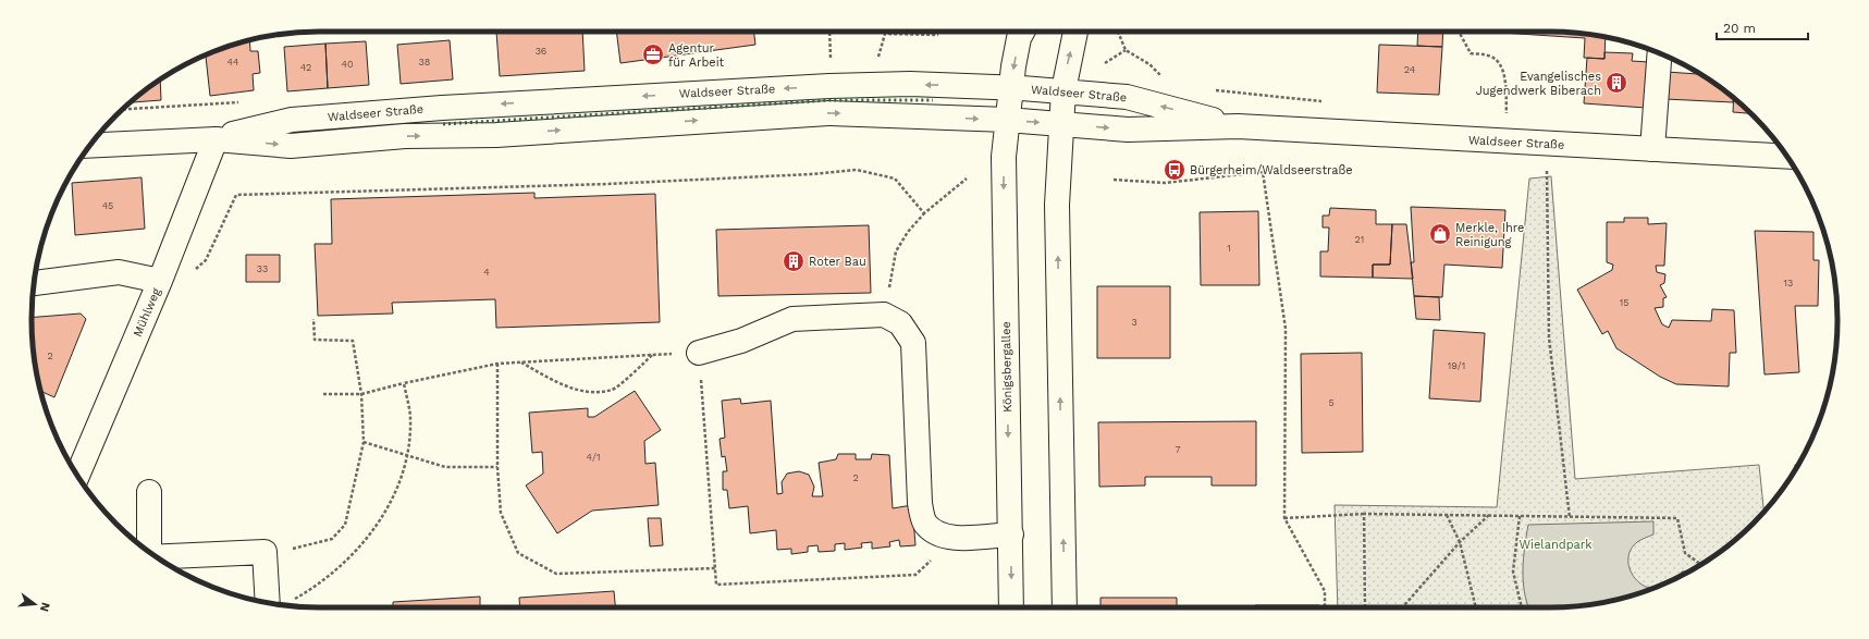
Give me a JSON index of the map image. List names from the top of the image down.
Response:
{
  "streets": {
    "main road": ["Waldseer Straße", "Mühlweg", "Königsbergallee"]
  },
  "crossings": [
    ["Waldseer Straße", "Mühlweg"],
    ["Waldseer Straße", "Königsbergallee"]
  ],
  "parks": ["Wielandpark"],
  "places": {
    "office": ["Agentur für Arbeit"],
    "building": ["Evangelisches Jugendwerk Biberach", "Roter Bau"],
    "bus stop": ["Bürgerheim/Waldseerstraße"],
    "shop": ["Merkle, Ihre Reinigung"]
  },
  "house_numbers": [
    "36",
    "44",
    "38",
    "40",
    "42",
    "24",
    "45",
    "21",
    "1",
    "33",
    "4",
    "13",
    "15",
    "3",
    "2",
    "19/1",
    "5",
    "7",
    "4/1",
    "2"
  ],
  "scale_bar": "20 m",
  "north": "right"
}
